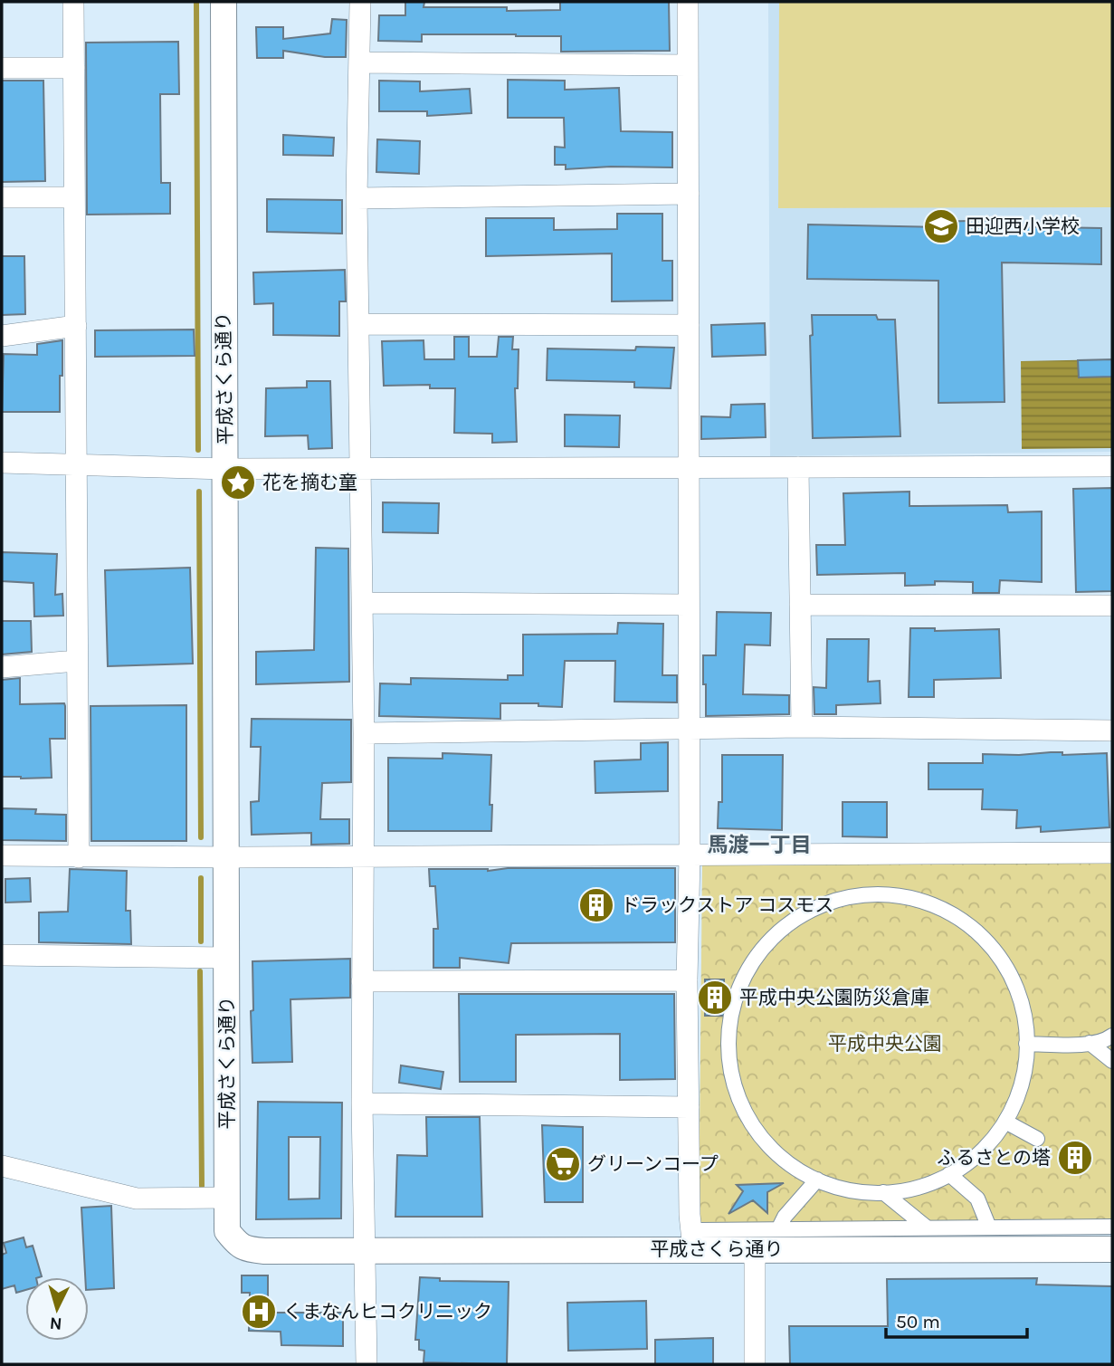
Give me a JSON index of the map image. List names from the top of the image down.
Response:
{
  "streets": {
    "street": ["平成さくら通り"]
  },
  "districts": ["馬渡一丁目"],
  "parks": ["平成中央公園"],
  "places": {
    "school or university": ["田迎西小学校"],
    "place": ["花を摘む童"],
    "building": ["ドラックストア コスモス", "平成中央公園防災倉庫", "ふるさとの塔"],
    "supermarket": ["グリーンコープ"],
    "hospital": ["くまなんヒコクリニック"]
  },
  "scale_bar": "50 m",
  "north": "bottom"
}
